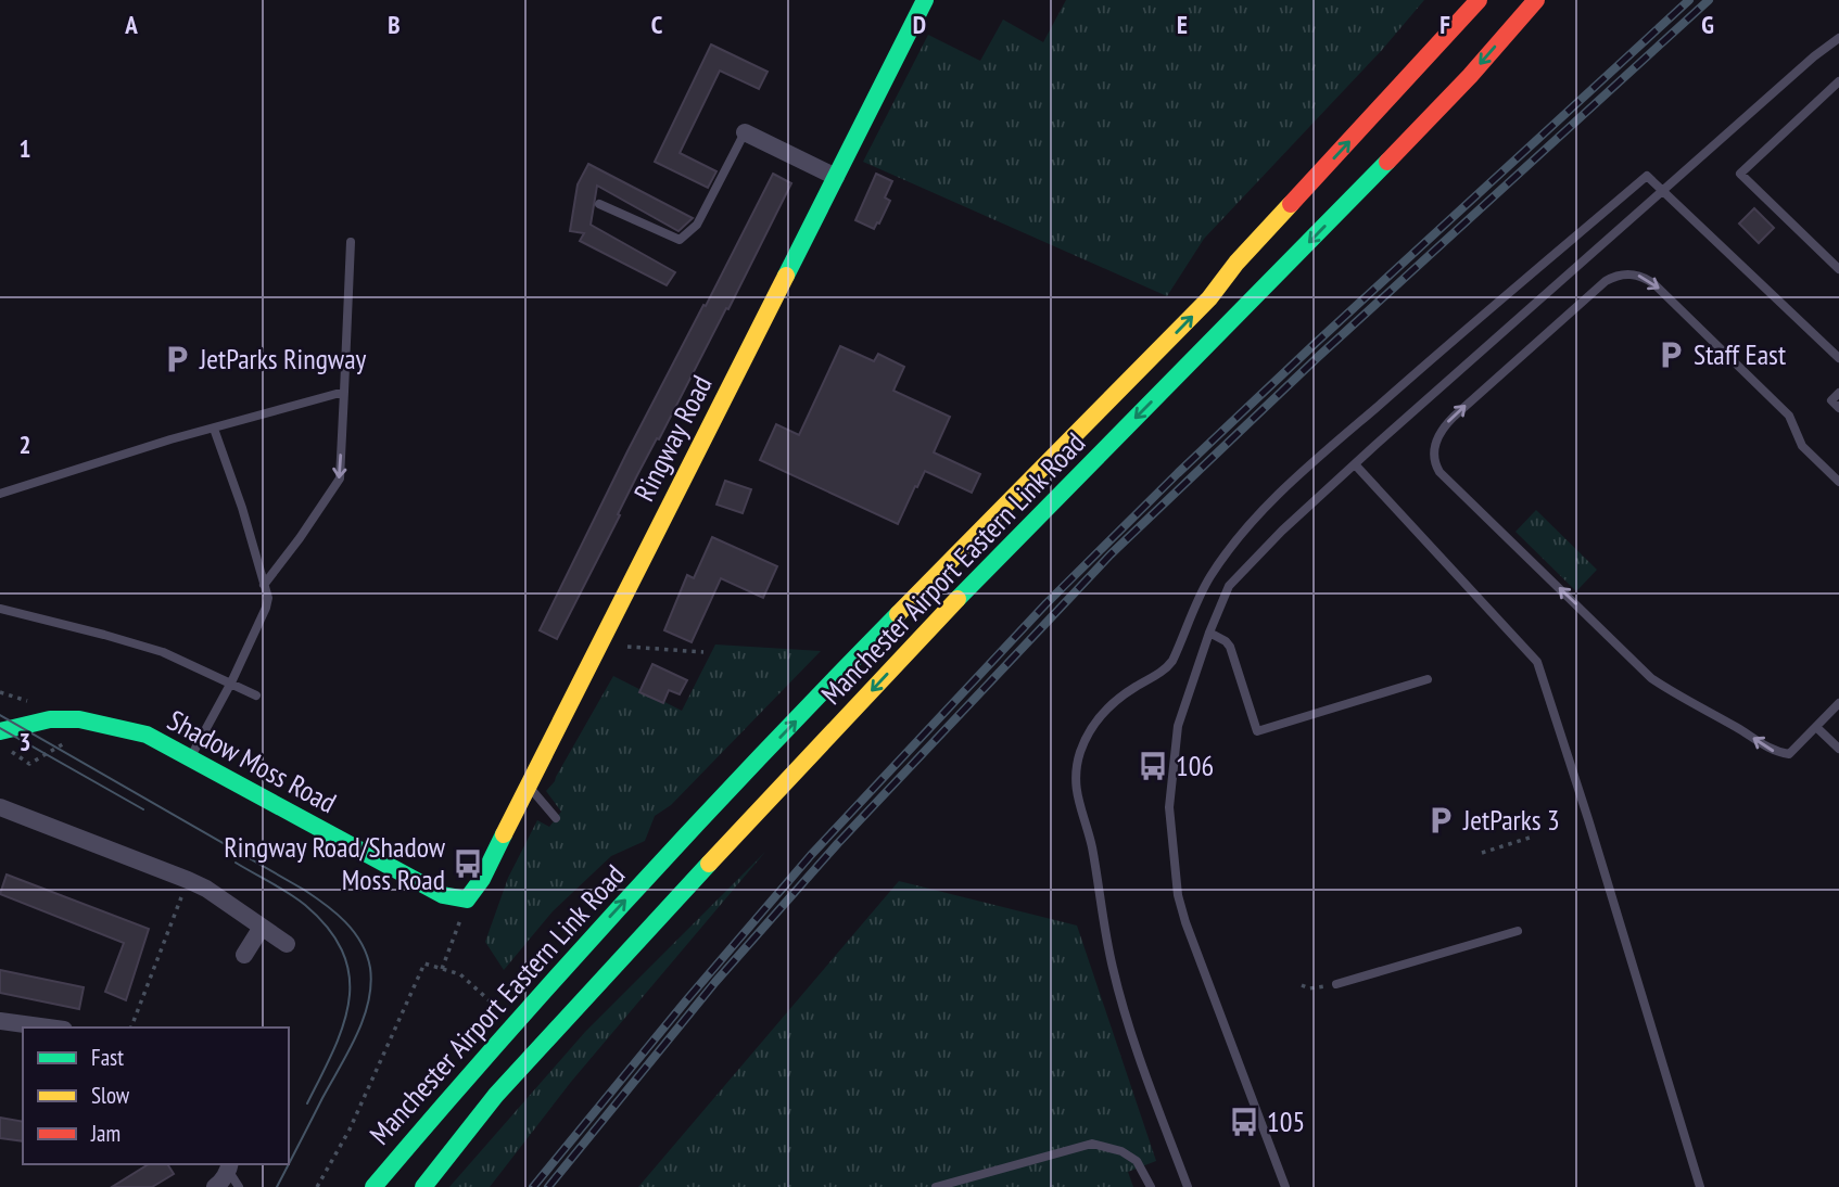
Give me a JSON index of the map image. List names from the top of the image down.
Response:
{
  "streets": {
    "main road": ["Ringway Road", "Manchester Airport Eastern Link Road", "Shadow Moss Road"]
  },
  "crossings": [
    ["Ringway Road", "Shadow Moss Road"]
  ],
  "places": {
    "parking": ["Staff East", "JetParks Ringway", "JetParks 3"],
    "bus stop": ["106", "Ringway Road/Shadow Moss Road", "105"]
  },
  "legend": ["Fast", "Slow", "Jam"],
  "grid": {
    "columns": [
      "A",
      "B",
      "C",
      "D",
      "E",
      "F",
      "G"
    ],
    "rows": ["1", "2", "3"]
  }
}
